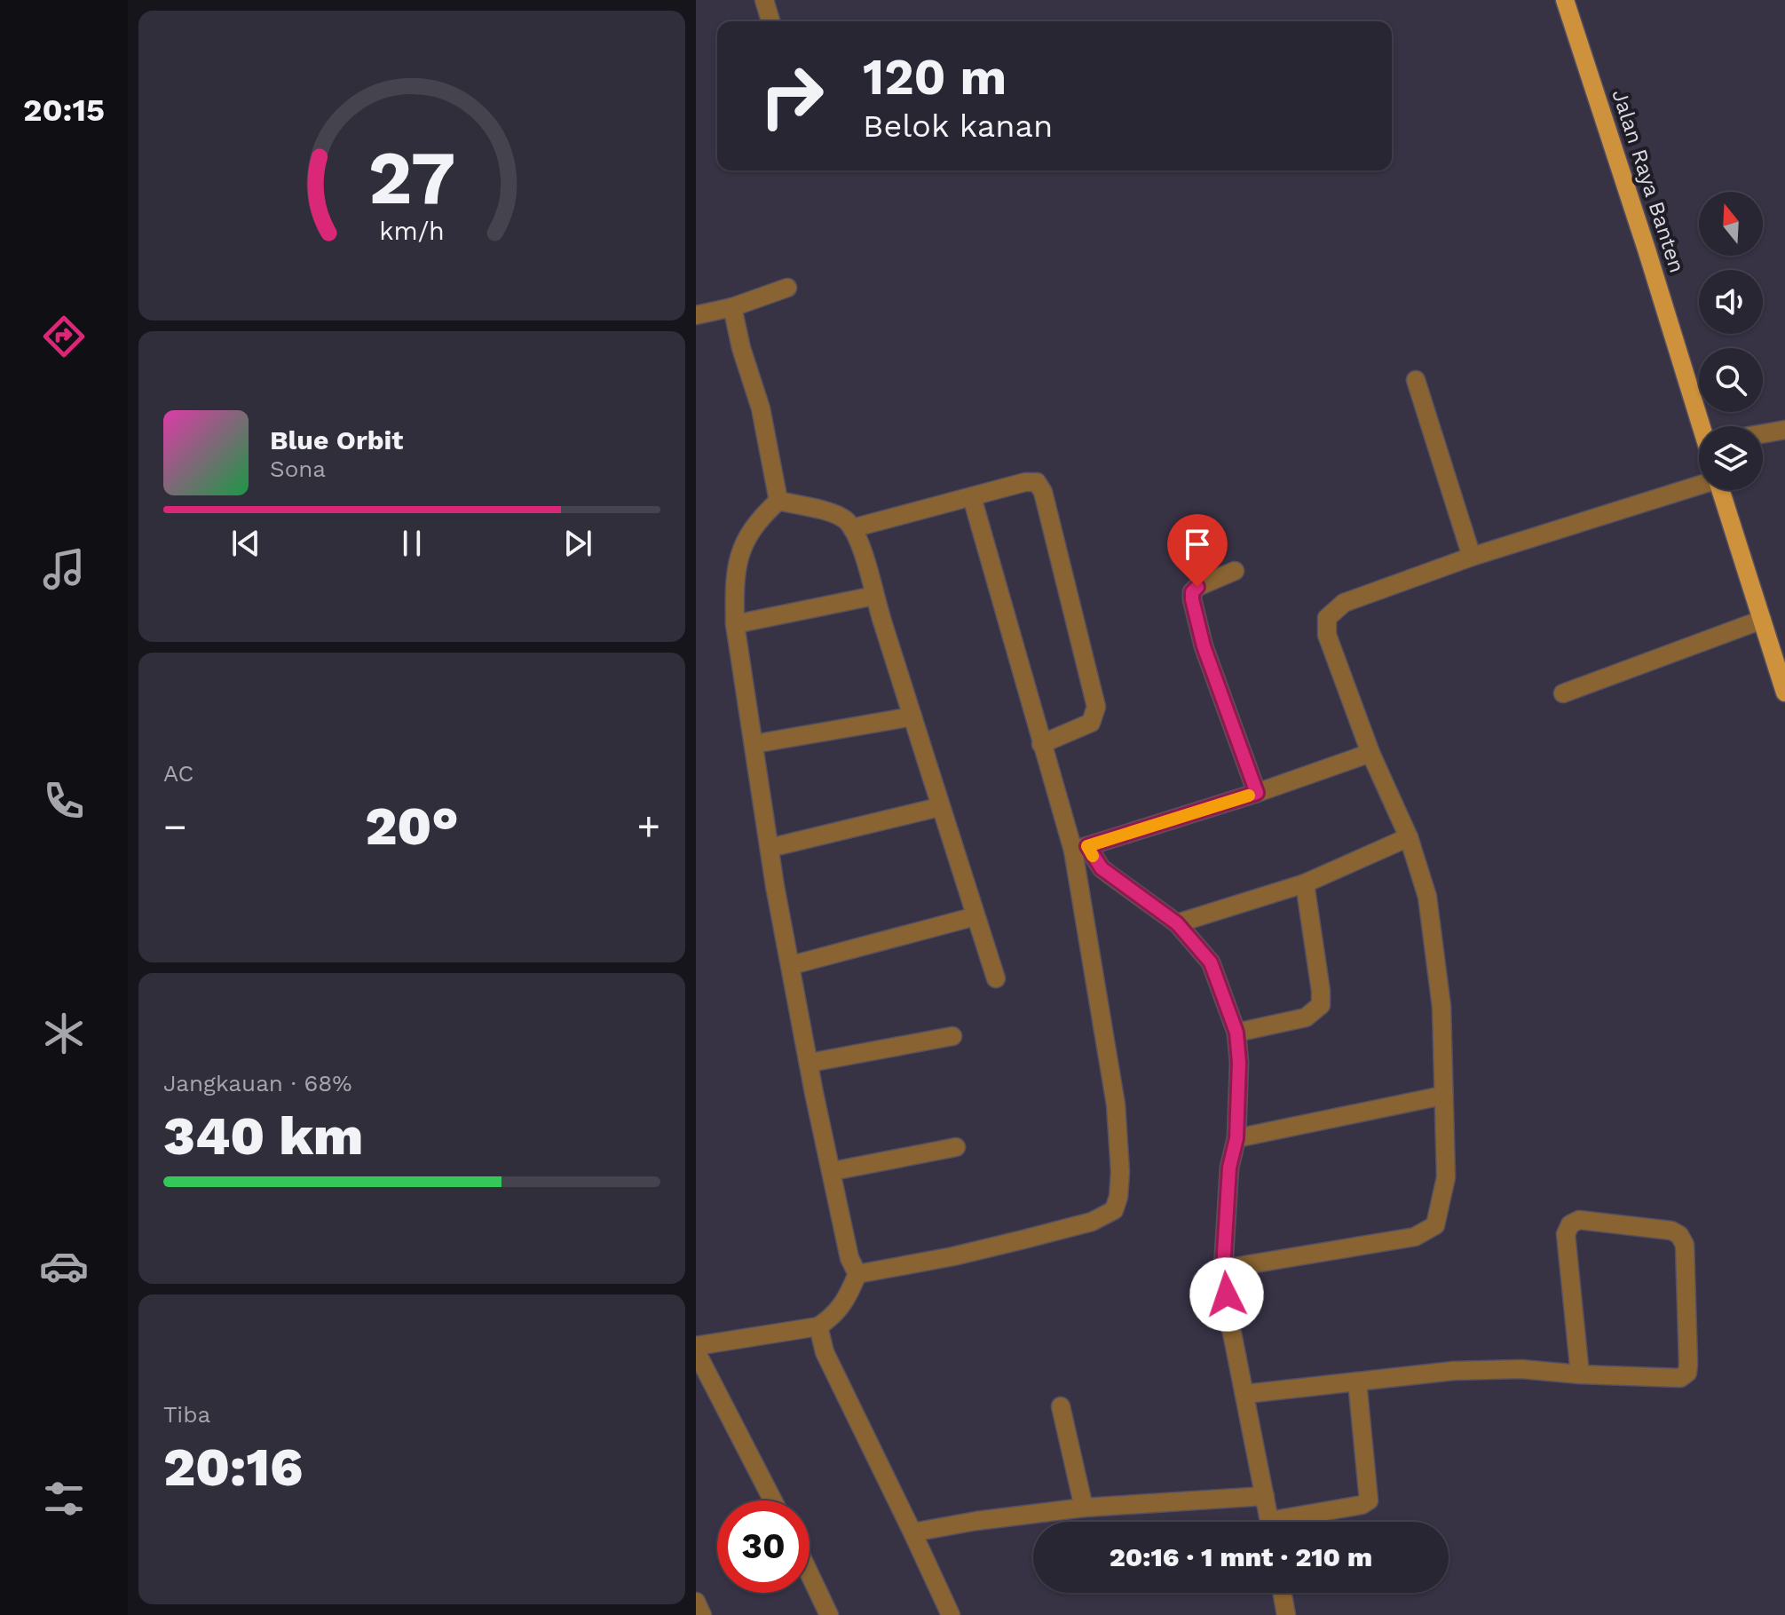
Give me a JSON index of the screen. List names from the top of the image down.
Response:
{
  "streets": {
    "main road": ["Jalan Raya Banten"]
  },
  "north": "top",
  "page": {
    "tabs": "20:15",
    "turn": ["120 m", "Belok kanan"],
    "song": ["Blue Orbit", "Sona"],
    "tile": [
      "AC",
      ["Jangkauan · 68%", "340 km"],
      ["Tiba", "20:16"]
    ],
    "heat": ["−", "20°", "+"],
    "limit": "30",
    "trip": "20:16 · 1 mnt · 210 m",
    "gauge": ["27", "km/h"]
  }
}
